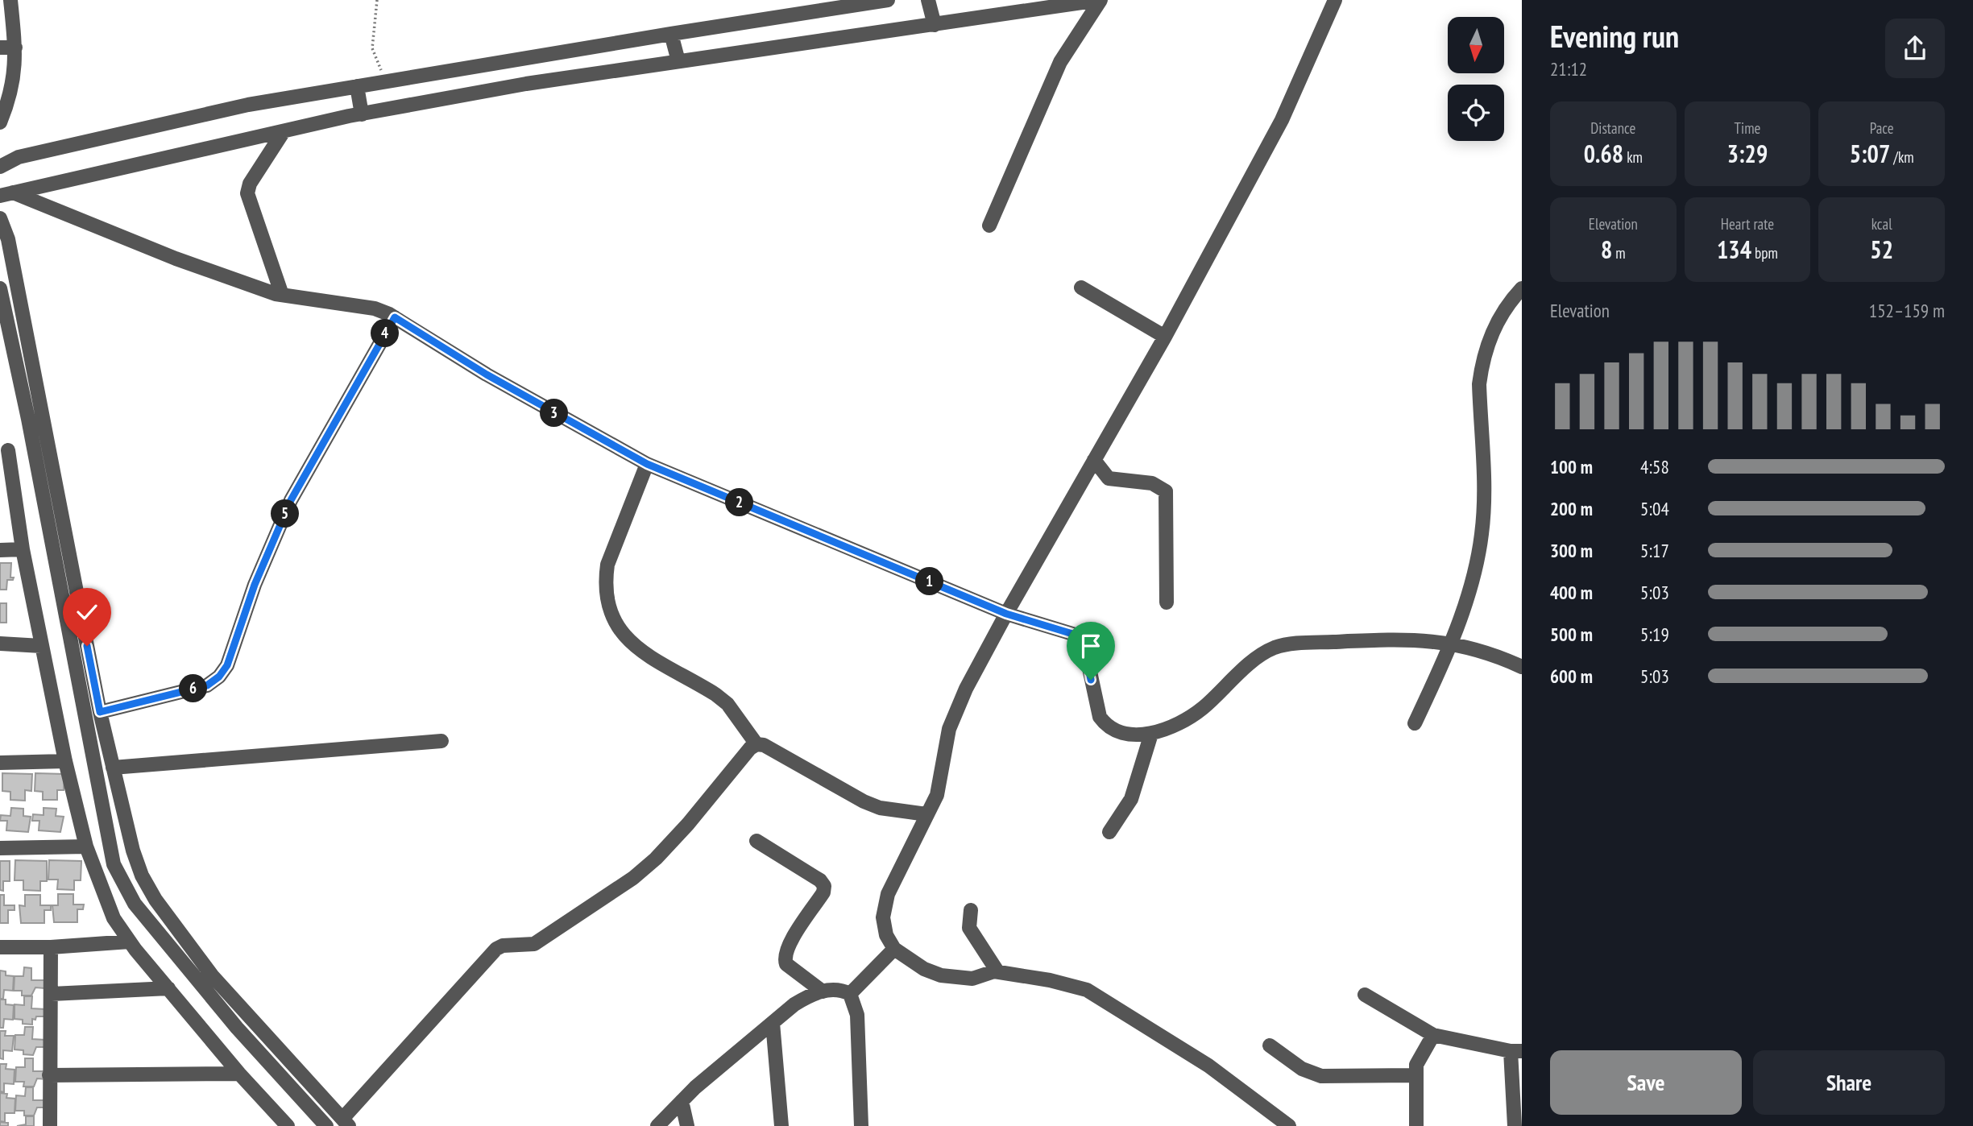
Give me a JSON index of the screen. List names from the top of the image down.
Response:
{
  "north": "bottom",
  "page": {
    "heading": ["Evening run", "21:12"],
    "stats": [
      ["Distance", "0.68 km"],
      ["Time", "3:29"],
      ["Pace", "5:07 /km"],
      ["Elevation", "8 m"],
      ["Heart rate", "134 bpm"],
      ["kcal", "52"]
    ],
    "chart": ["Elevation", "152–159 m"],
    "pins": [
      "4",
      "3",
      "2",
      "5",
      "1",
      "6"
    ],
    "list": [
      {
        "name": "100 m",
        "note": "4:58"
      },
      {
        "name": "200 m",
        "note": "5:04"
      },
      {
        "name": "300 m",
        "note": "5:17"
      },
      {
        "name": "400 m",
        "note": "5:03"
      },
      {
        "name": "500 m",
        "note": "5:19"
      },
      {
        "name": "600 m",
        "note": "5:03"
      }
    ],
    "buttons": ["Save", "Share"]
  }
}
